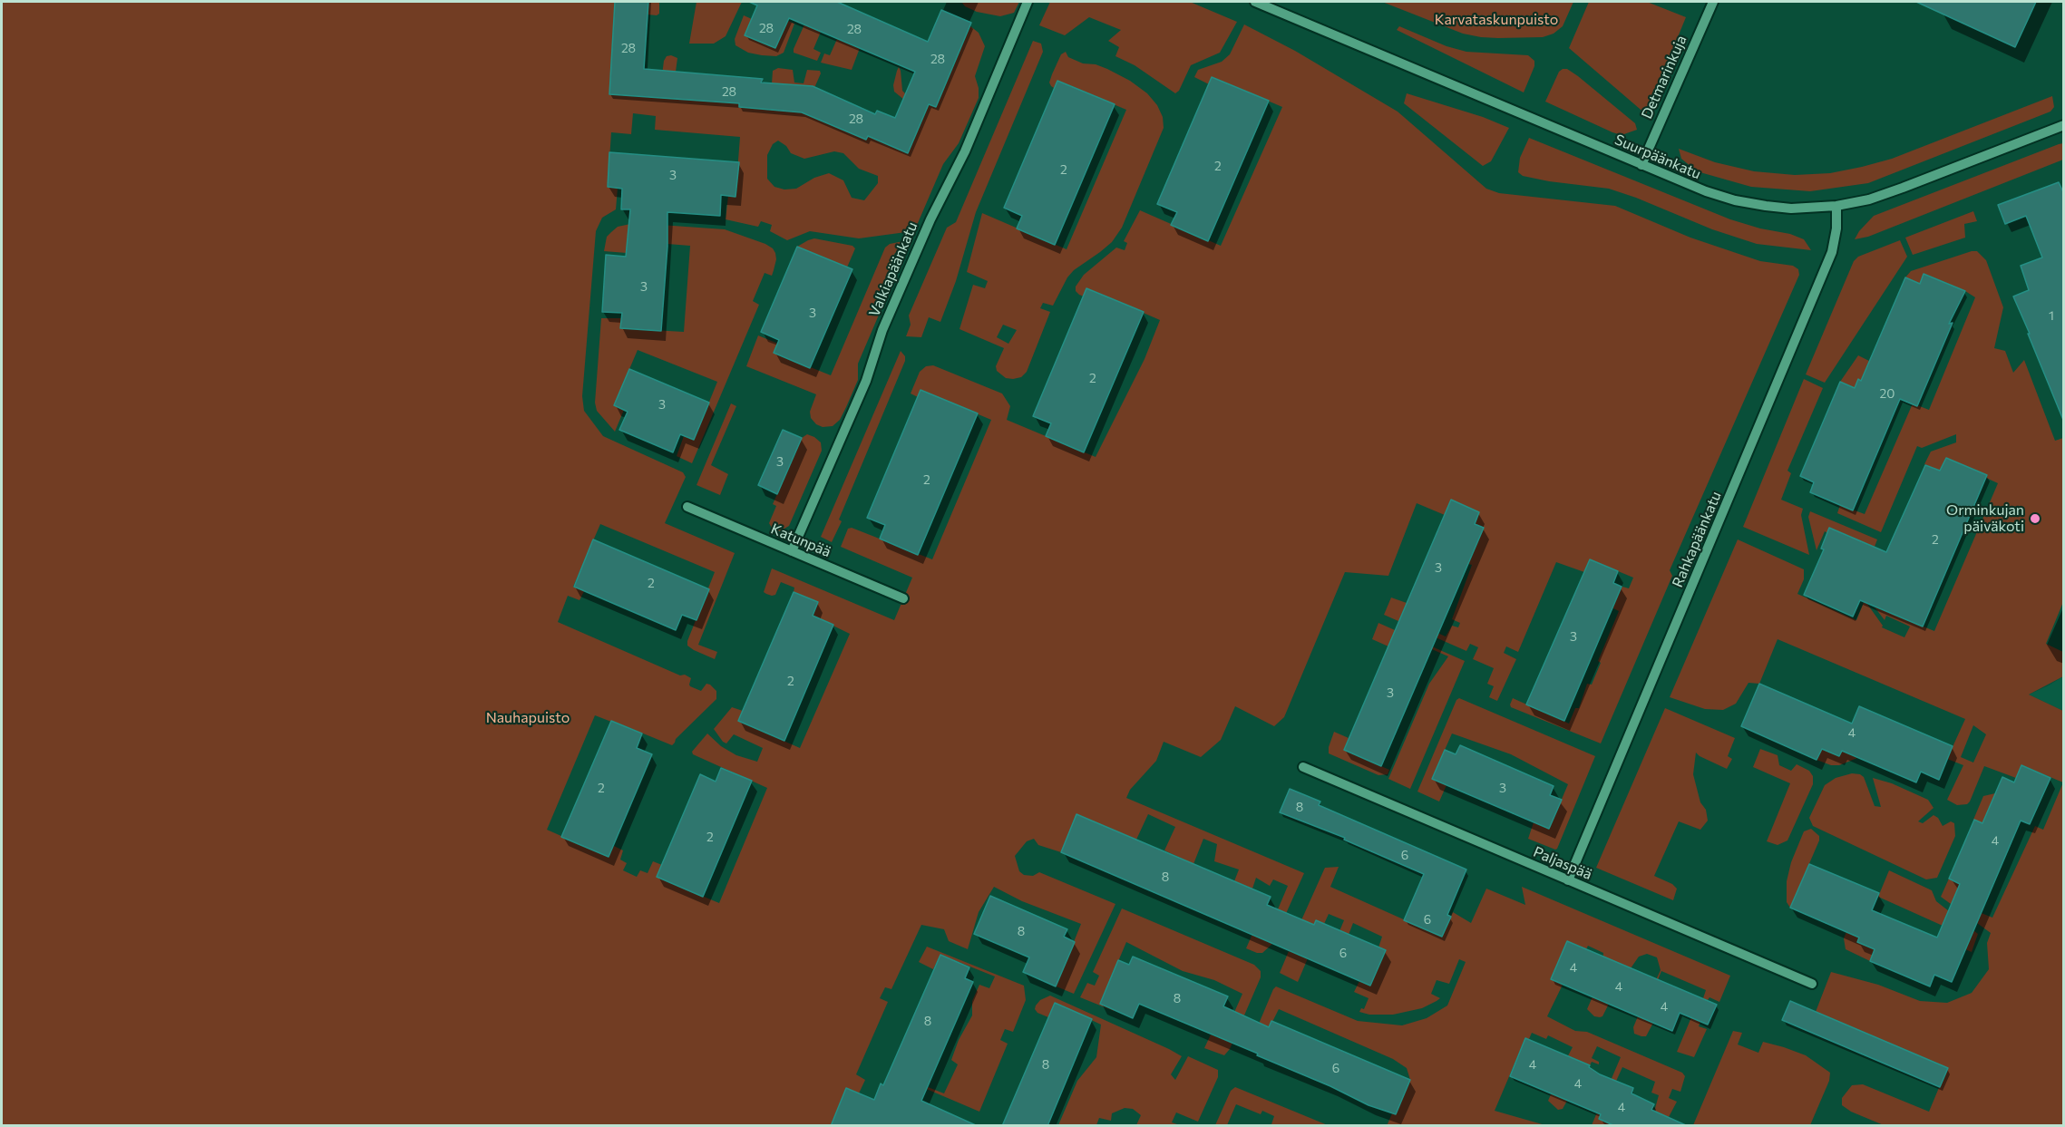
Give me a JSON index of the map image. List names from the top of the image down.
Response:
{
  "streets": {
    "street": [
      "Detmarinkuja",
      "Suurpäänkatu",
      "Valkiapäänkatu",
      "Rahkapäänkatu",
      "Katunpää",
      "Paljaspää"
    ]
  },
  "crossings": [
    ["Detmarinkuja", "Suurpäänkatu"],
    ["Suurpäänkatu", "Rahkapäänkatu"],
    ["Valkiapäänkatu", "Katunpää"],
    ["Rahkapäänkatu", "Paljaspää"]
  ],
  "parks": ["Karvataskunpuisto", "Nauhapuisto"],
  "places": ["Orminkujan päiväkoti"],
  "house_numbers": [
    "28",
    "28",
    "28",
    "28",
    "28",
    "28",
    "2",
    "2",
    "3",
    "3",
    "3",
    "1",
    "2",
    "20",
    "3",
    "3",
    "2",
    "2",
    "3",
    "2",
    "3",
    "2",
    "3",
    "4",
    "2",
    "3",
    "8",
    "2",
    "4",
    "6",
    "8",
    "6",
    "8",
    "6",
    "4",
    "4",
    "8",
    "4",
    "8",
    "8",
    "4",
    "6",
    "4",
    "4"
  ]
}
